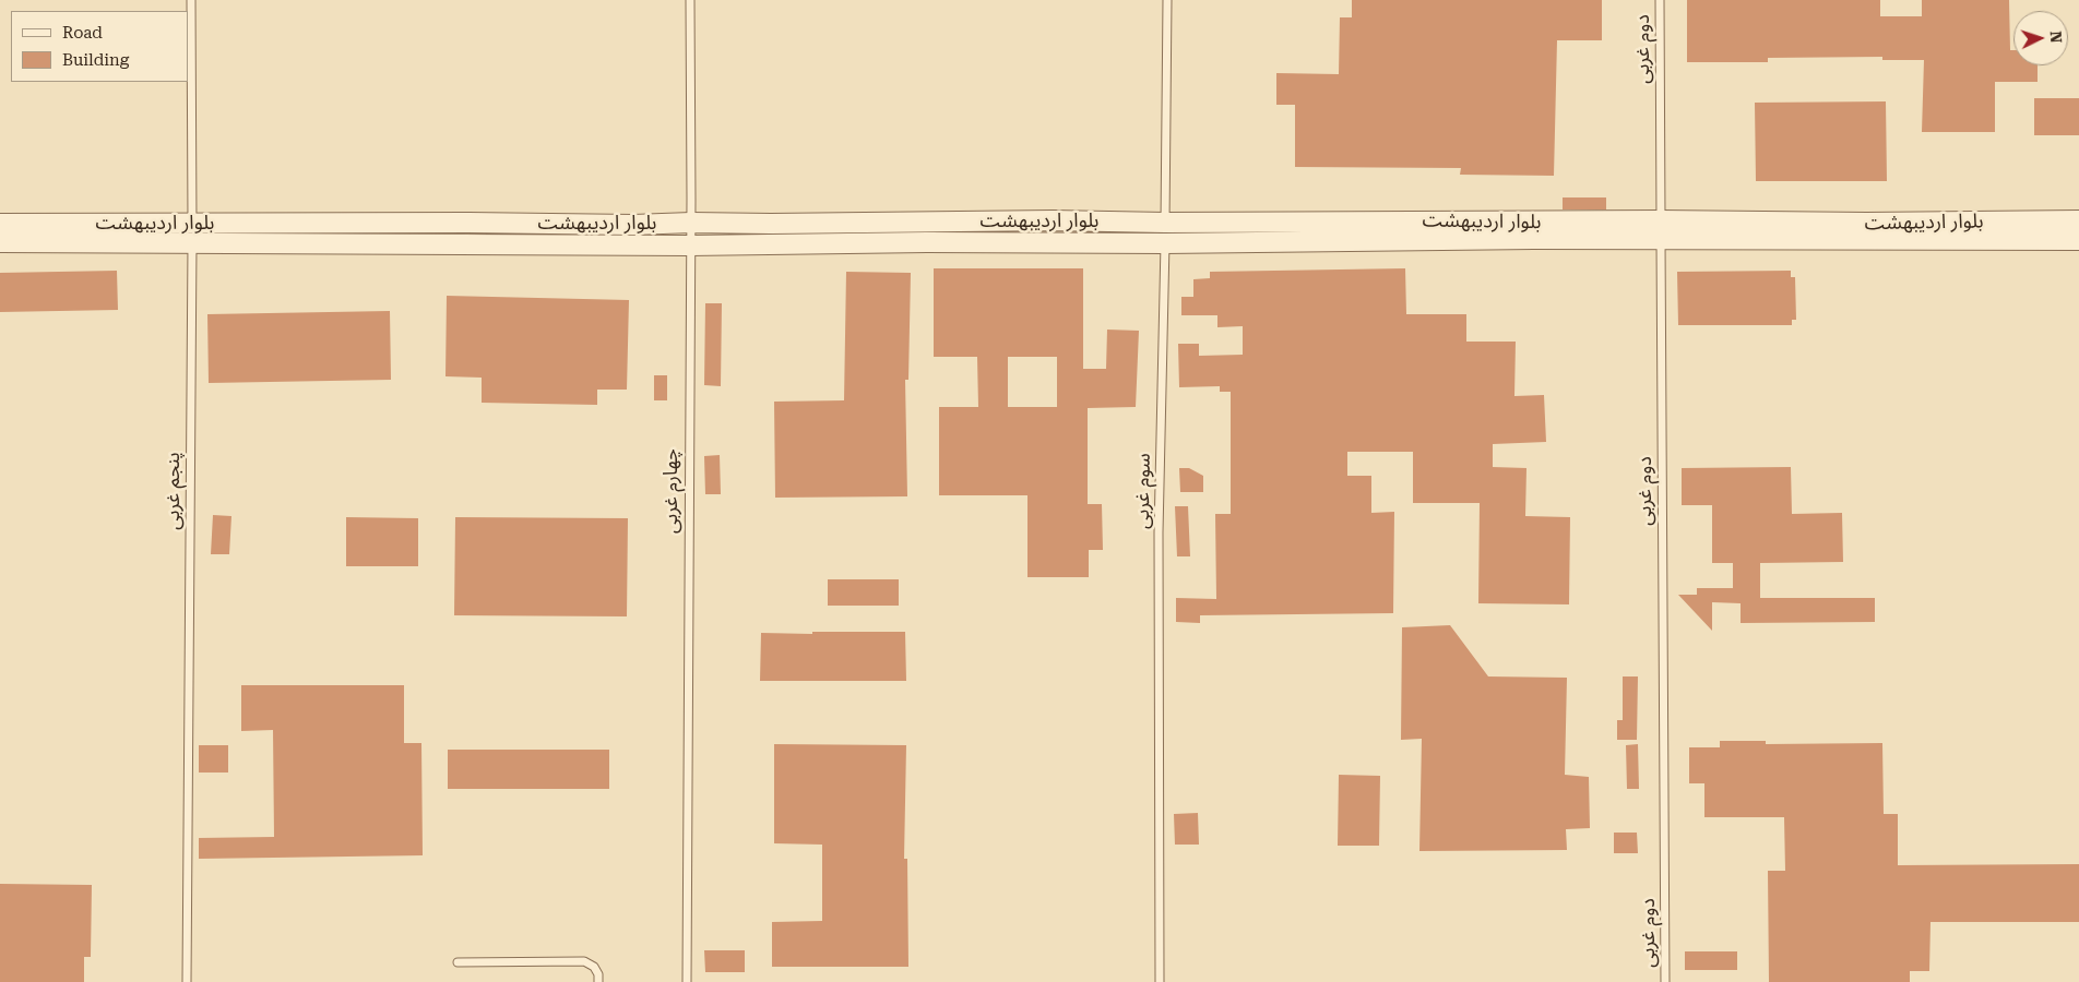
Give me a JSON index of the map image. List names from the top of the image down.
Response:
{
  "streets": {
    "street": ["بلوار اردیبهشت"],
    "lane": [
      "دوم غربی",
      "پنجم غربی",
      "چهارم غربی",
      "سوم غربی"
    ]
  },
  "crossings": [
    ["دوم غربی", "بلوار اردیبهشت"],
    ["بلوار اردیبهشت", "پنجم غربی"],
    ["بلوار اردیبهشت", "چهارم غربی"],
    ["بلوار اردیبهشت", "سوم غربی"]
  ],
  "legend": ["Road", "Building"],
  "north": "right"
}
